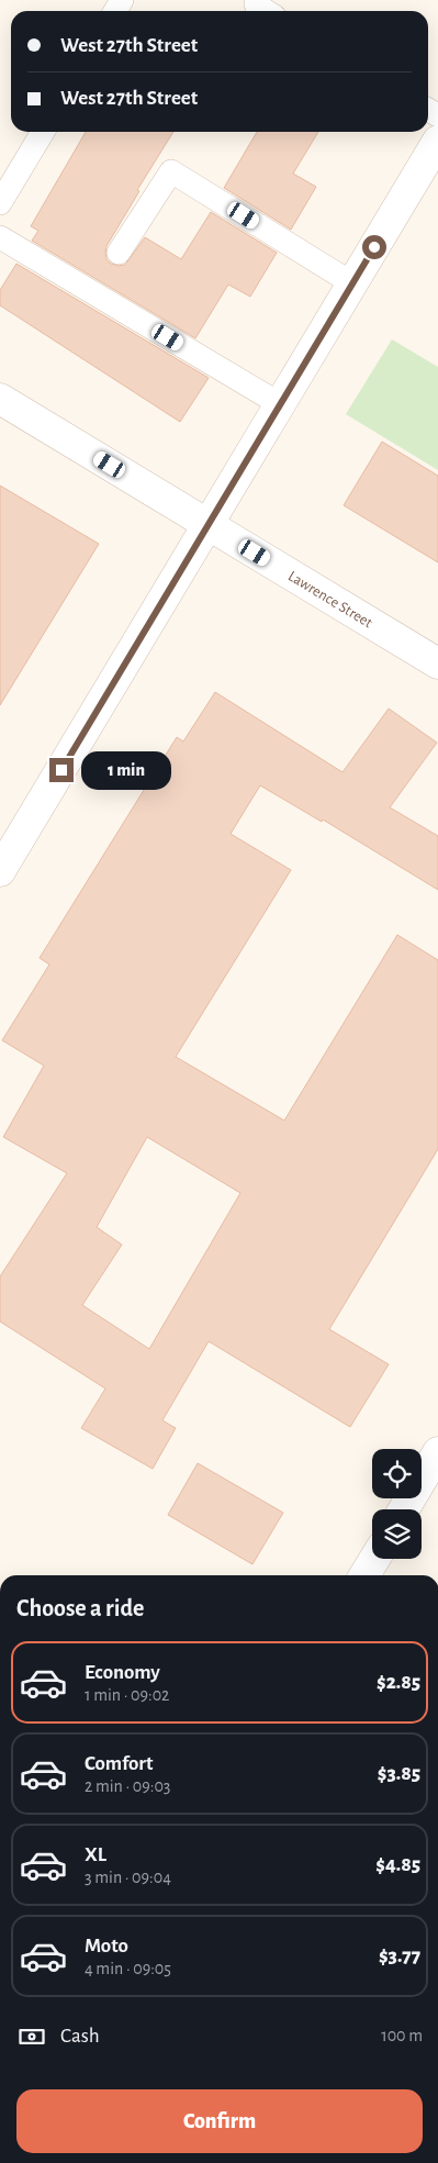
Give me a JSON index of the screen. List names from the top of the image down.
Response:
{
  "streets": {
    "street": ["Lawrence Street"]
  },
  "page": {
    "banner": ["West 27th Street", "West 27th Street"],
    "bubble": "1 min",
    "heading": "Choose a ride",
    "list": [
      {
        "name": "Economy",
        "note": "1 min · 09:02",
        "value": "$2.85"
      },
      {
        "name": "Comfort",
        "note": "2 min · 09:03",
        "value": "$3.85"
      },
      {
        "name": "XL",
        "note": "3 min · 09:04",
        "value": "$4.85"
      },
      {
        "name": "Moto",
        "note": "4 min · 09:05",
        "value": "$3.77"
      }
    ],
    "pay": ["Cash", "100 m"],
    "buttons": "Confirm"
  }
}
